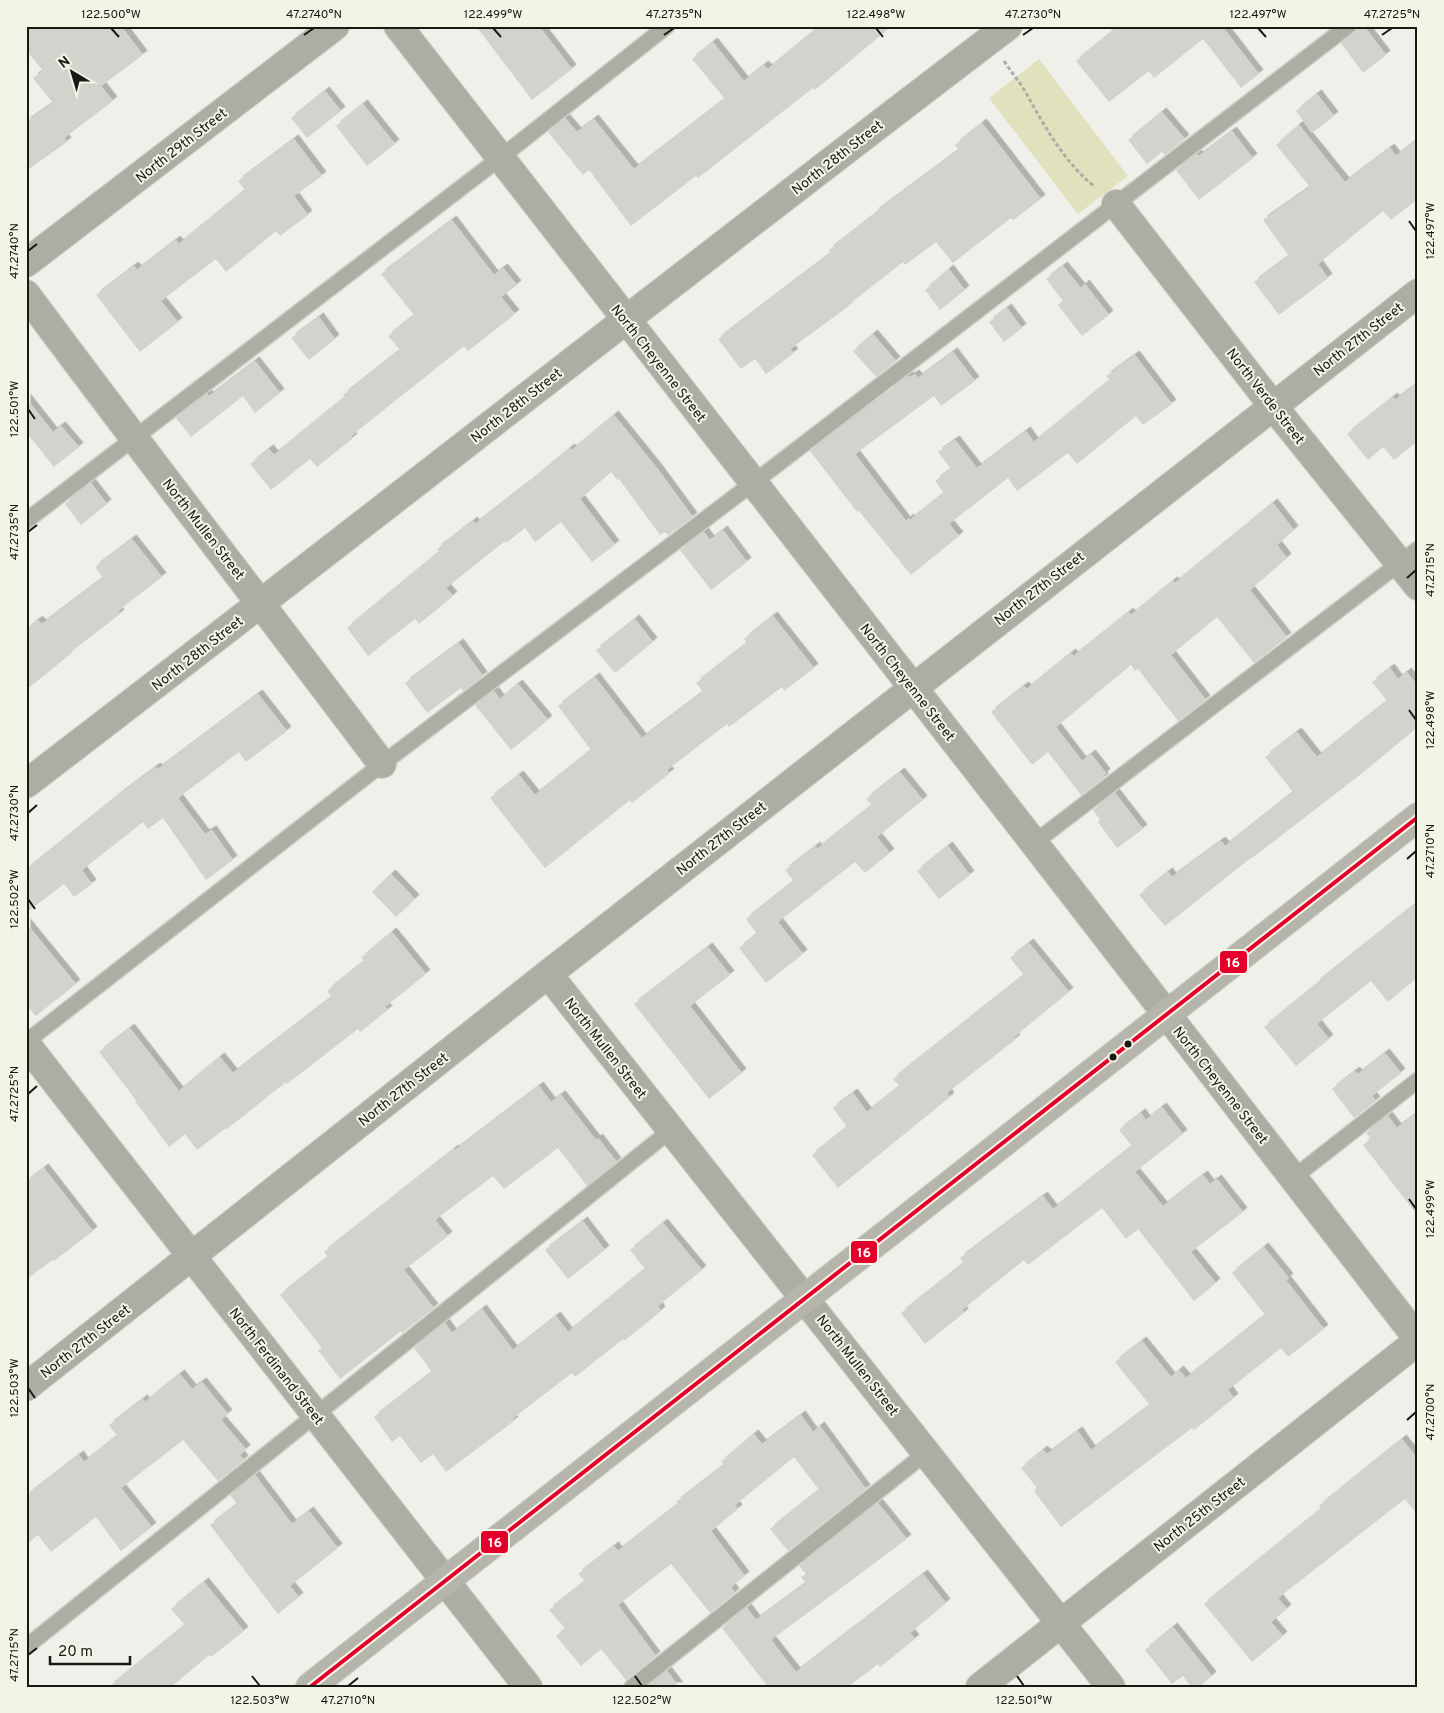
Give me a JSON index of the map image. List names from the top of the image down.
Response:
{
  "streets": {
    "street": [
      "North 29th Street",
      "North 28th Street",
      "North 27th Street",
      "North Cheyenne Street",
      "North Verde Street",
      "North Mullen Street",
      "North Ferdinand Street",
      "North 25th Street"
    ]
  },
  "crossings": [
    ["North 28th Street", "North Cheyenne Street"],
    ["North 28th Street", "North Mullen Street"],
    ["North 27th Street", "North Cheyenne Street"],
    ["North 27th Street", "North Verde Street"],
    ["North 27th Street", "North Mullen Street"],
    ["North 27th Street", "North Ferdinand Street"],
    ["North Cheyenne Street", "North 25th Street"],
    ["North Mullen Street", "North 25th Street"]
  ],
  "lines": ["transit line 16"],
  "scale_bar": "20 m",
  "north": "top left",
  "coordinates": [
    "122.500°W",
    "47.2740°N",
    "122.499°W",
    "47.2735°N",
    "122.498°W",
    "47.2730°N",
    "122.497°W",
    "47.2725°N",
    "122.501°W",
    "47.2715°N",
    "47.2710°N",
    "122.502°W",
    "122.503°W",
    "47.2700°N"
  ]
}
